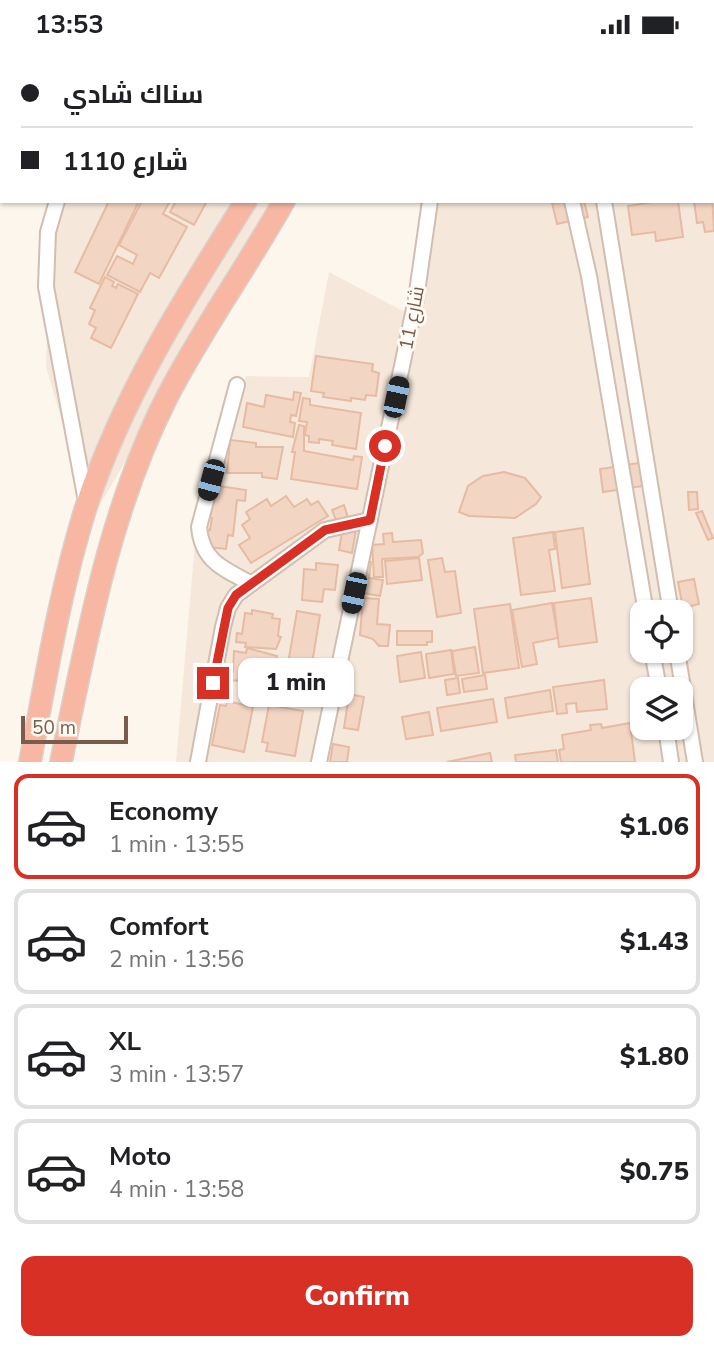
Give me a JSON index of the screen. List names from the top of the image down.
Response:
{
  "streets": {
    "street": ["شارع 11"]
  },
  "scale_bar": "50 m",
  "page": {
    "status": "13:53",
    "banner": ["سناك شادي", "شارع 1110"],
    "bubble": "1 min",
    "scale": "50 m",
    "list": [
      {
        "name": "Economy",
        "note": "1 min · 13:55",
        "value": "$1.06"
      },
      {
        "name": "Comfort",
        "note": "2 min · 13:56",
        "value": "$1.43"
      },
      {
        "name": "XL",
        "note": "3 min · 13:57",
        "value": "$1.80"
      },
      {
        "name": "Moto",
        "note": "4 min · 13:58",
        "value": "$0.75"
      }
    ],
    "buttons": "Confirm"
  }
}
